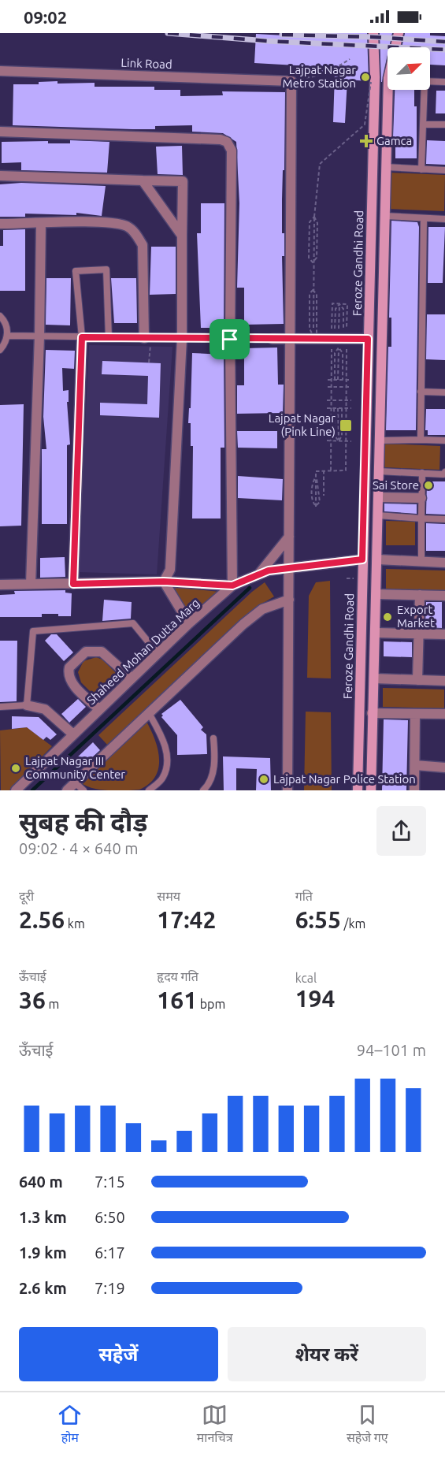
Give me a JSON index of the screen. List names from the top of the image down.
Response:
{
  "streets": {
    "street": ["Link Road", "Feroze Gandhi Road", "Shaheed Mohan Dutta Marg"]
  },
  "crossings": [
    ["Feroze Gandhi Road", "Shaheed Mohan Dutta Marg"]
  ],
  "places": {
    "other": [
      "Lajpat Nagar Metro Station",
      "Sai Store",
      "Export Market",
      "Lajpat Nagar III Community Center",
      "Lajpat Nagar Police Station"
    ],
    "health": ["Gamca"],
    "transit": ["Lajpat Nagar (Pink Line)"]
  },
  "north": "top right",
  "page": {
    "status": "09:02",
    "heading": ["सुबह की दौड़", "09:02 · 4 × 640 m"],
    "stats": [
      ["दूरी", "2.56 km"],
      ["समय", "17:42"],
      ["गति", "6:55 /km"],
      ["ऊँचाई", "36 m"],
      ["हृदय गति", "161 bpm"],
      ["kcal", "194"]
    ],
    "chart": ["ऊँचाई", "94–101 m"],
    "list": [
      {
        "name": "640 m",
        "note": "7:15"
      },
      {
        "name": "1.3 km",
        "note": "6:50"
      },
      {
        "name": "1.9 km",
        "note": "6:17"
      },
      {
        "name": "2.6 km",
        "note": "7:19"
      }
    ],
    "buttons": ["सहेजें", "शेयर करें"],
    "tabs": ["होम", "मानचित्र", "सहेजे गए"]
  }
}
